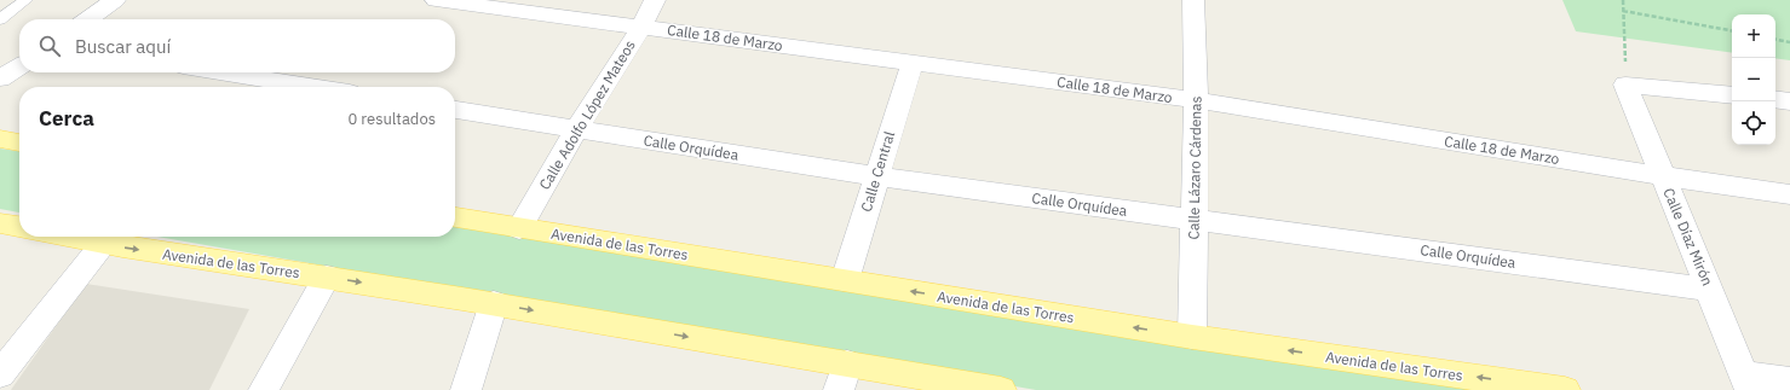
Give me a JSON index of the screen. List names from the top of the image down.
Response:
{
  "streets": {
    "main road": ["Avenida de las Torres"],
    "street": [
      "Calle 18 de Marzo",
      "Calle Adolfo López Mateos",
      "Calle Orquídea",
      "Calle Lázaro Cárdenas",
      "Calle Central",
      "Calle Díaz Mirón"
    ]
  },
  "crossings": [
    ["Calle 18 de Marzo", "Calle Adolfo López Mateos"],
    ["Calle 18 de Marzo", "Calle Lázaro Cárdenas"],
    ["Calle 18 de Marzo", "Calle Central"],
    ["Calle 18 de Marzo", "Calle Díaz Mirón"],
    ["Calle Adolfo López Mateos", "Calle Orquídea"],
    ["Calle Adolfo López Mateos", "Avenida de las Torres"],
    ["Calle Orquídea", "Calle Lázaro Cárdenas"],
    ["Calle Orquídea", "Calle Central"],
    ["Calle Orquídea", "Calle Díaz Mirón"],
    ["Calle Lázaro Cárdenas", "Avenida de las Torres"],
    ["Calle Central", "Avenida de las Torres"]
  ],
  "page": {
    "map_buttons": ["+", "−"],
    "search": "Buscar aquí",
    "heading": ["Cerca", "0 resultados"]
  }
}
